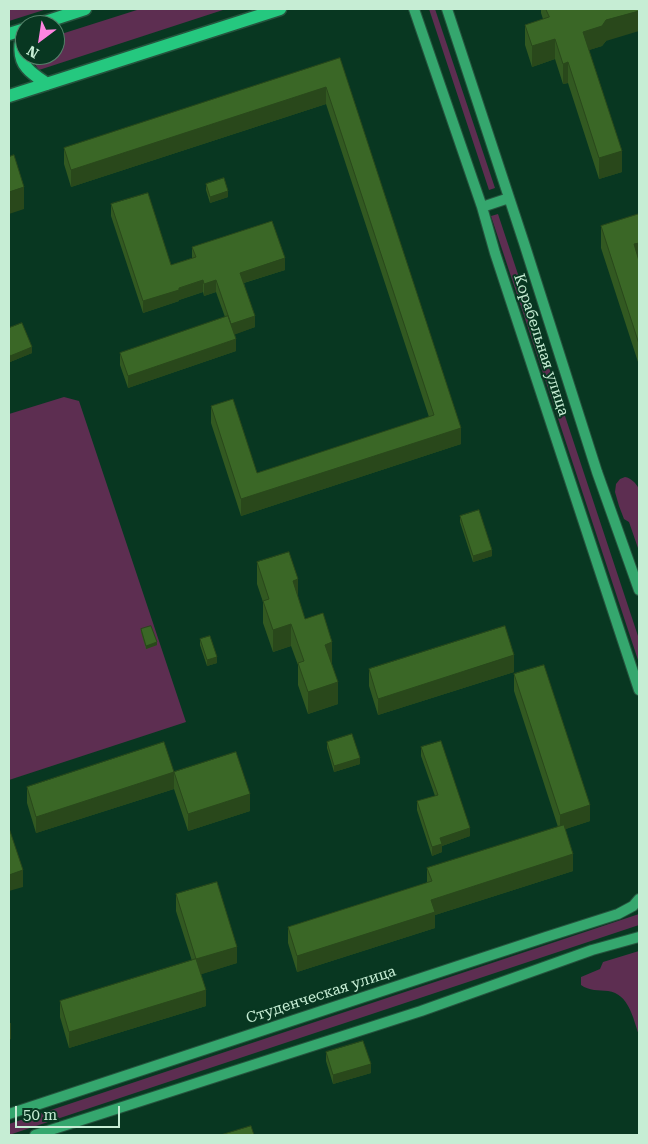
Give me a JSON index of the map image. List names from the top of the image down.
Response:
{
  "streets": {
    "main road": ["Корабельная улица", "Студенческая улица"]
  },
  "scale_bar": "50 m",
  "north": "bottom left"
}
